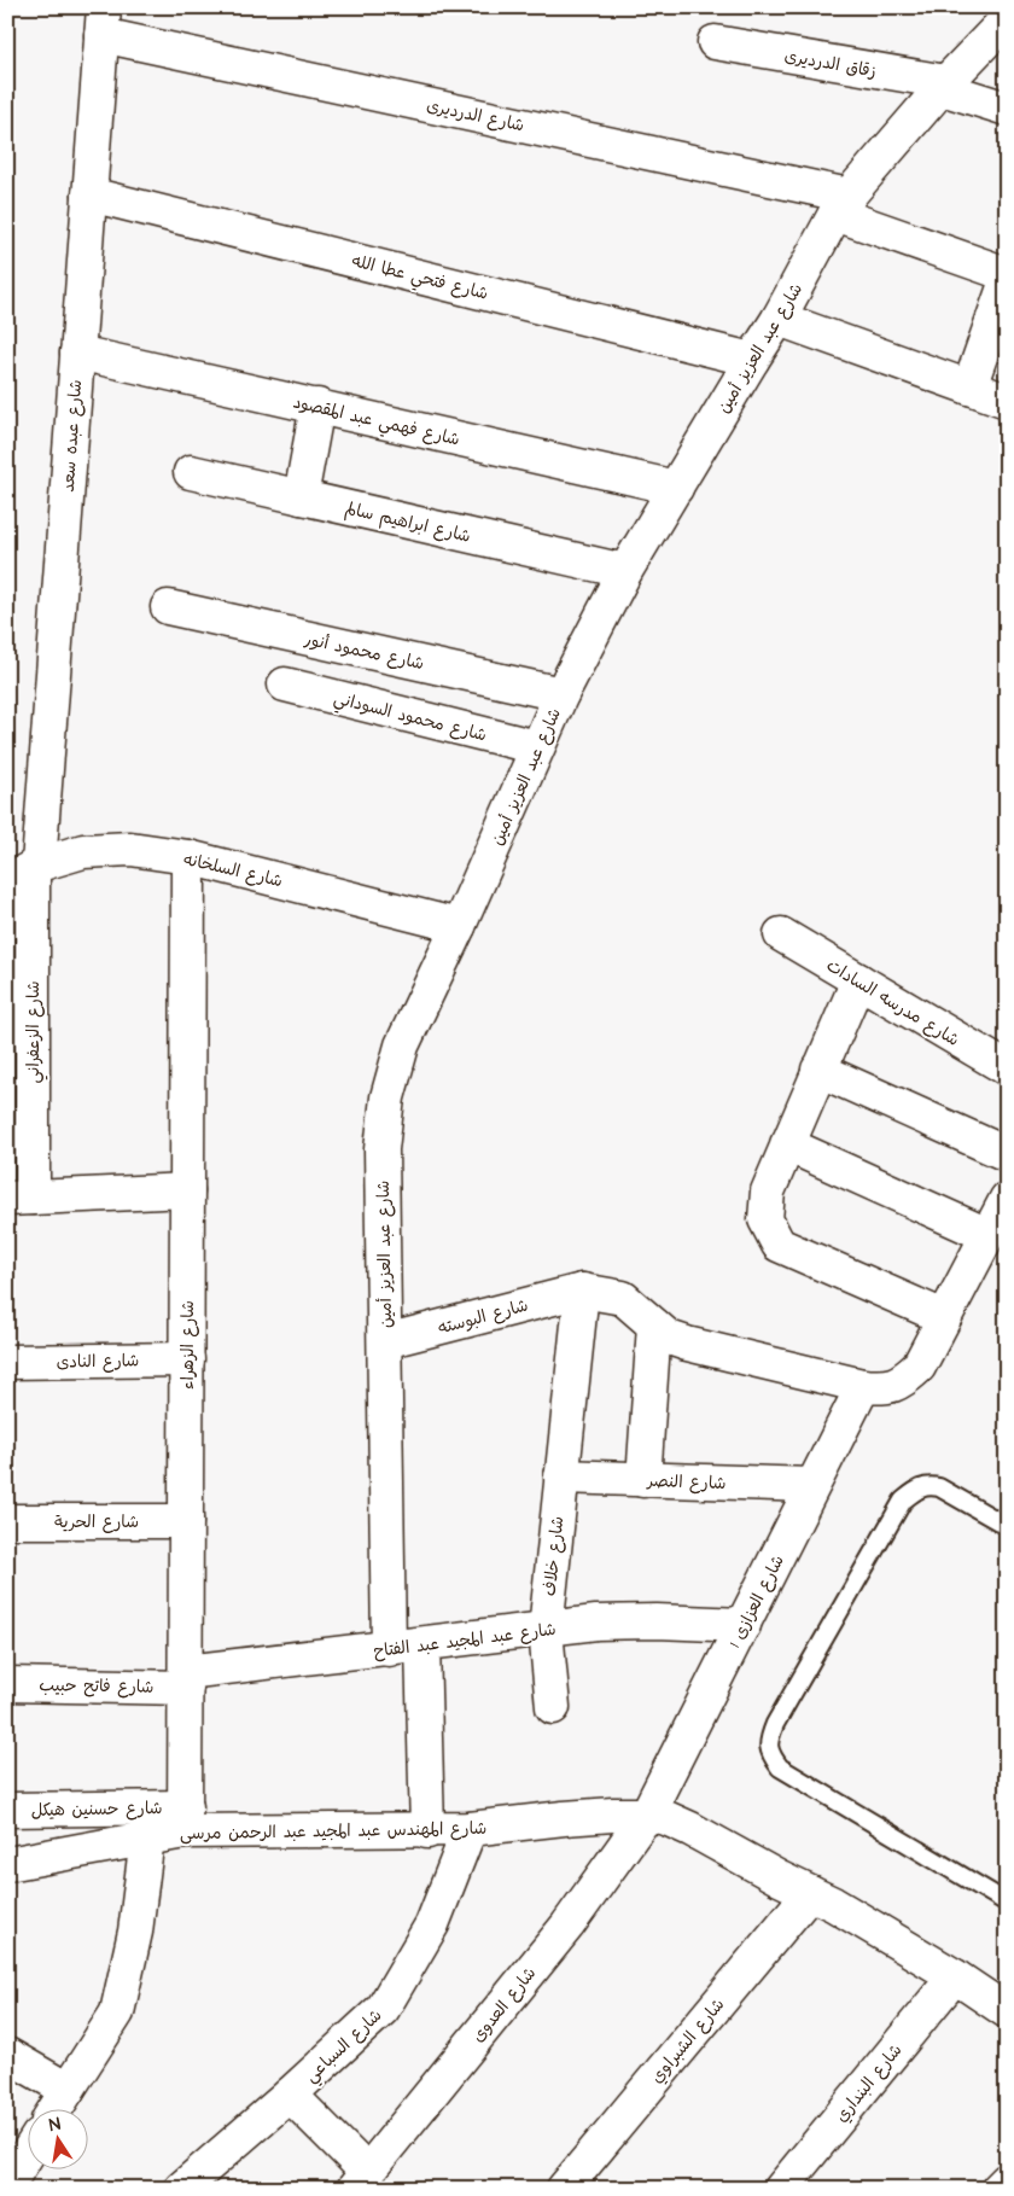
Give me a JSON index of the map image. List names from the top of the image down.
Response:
{
  "streets": {
    "street": [
      "زقاق الدرديرى",
      "شارع الدرديرى",
      "شارع فتحي عطا الله",
      "شارع عبد العزيز أمين",
      "شارع فهمي عبد المقصود",
      "شارع عبده سعد",
      "شارع ابراهيم سالم",
      "شارع محمود أنور",
      "شارع محمود السوداني",
      "شارع السلخانه",
      "شارع مدرسه السادات",
      "شارع الزعفراني",
      "شارع البوسته",
      "شارع الزهراء",
      "شارع النادى",
      "شارع النصر",
      "شارع الحرية",
      "شارع خلاف",
      "شارع العزازى 1",
      "شارع عبد المجيد عبد الفتاح",
      "شارع فاتح حبيب",
      "شارع حسنين هيكل",
      "شارع المهندس عبد المجيد عبد الرحمن مرسى",
      "شارع العدوى",
      "شارع الشبراوي",
      "شارع السباعي",
      "شارع البنداري"
    ]
  },
  "crossings": [
    ["زقاق الدرديرى", "شارع عبد العزيز أمين"],
    ["شارع الدرديرى", "شارع عبد العزيز أمين"],
    ["شارع الدرديرى", "شارع عبده سعد"],
    ["شارع فتحي عطا الله", "شارع عبد العزيز أمين"],
    ["شارع فتحي عطا الله", "شارع عبده سعد"],
    ["شارع عبد العزيز أمين", "شارع فهمي عبد المقصود"],
    ["شارع عبد العزيز أمين", "شارع ابراهيم سالم"],
    ["شارع عبد العزيز أمين", "شارع محمود أنور"],
    ["شارع عبد العزيز أمين", "شارع محمود السوداني"],
    ["شارع عبد العزيز أمين", "شارع السلخانه"],
    ["شارع عبد العزيز أمين", "شارع البوسته"],
    ["شارع عبد العزيز أمين", "شارع عبد المجيد عبد الفتاح"],
    ["شارع فهمي عبد المقصود", "شارع عبده سعد"],
    ["شارع عبده سعد", "شارع السلخانه"],
    ["شارع عبده سعد", "شارع الزعفراني"],
    ["شارع السلخانه", "شارع الزعفراني"],
    ["شارع السلخانه", "شارع الزهراء"],
    ["شارع البوسته", "شارع خلاف"],
    ["شارع الزهراء", "شارع النادى"],
    ["شارع الزهراء", "شارع الحرية"],
    ["شارع الزهراء", "شارع عبد المجيد عبد الفتاح"],
    ["شارع الزهراء", "شارع فاتح حبيب"],
    ["شارع الزهراء", "شارع حسنين هيكل"],
    ["شارع الزهراء", "شارع المهندس عبد المجيد عبد الرحمن مرسى"],
    ["شارع النصر", "شارع خلاف"],
    ["شارع النصر", "شارع العزازى 1"],
    ["شارع خلاف", "شارع عبد المجيد عبد الفتاح"],
    ["شارع العزازى 1", "شارع عبد المجيد عبد الفتاح"],
    ["شارع العزازى 1", "شارع المهندس عبد المجيد عبد الرحمن مرسى"],
    ["شارع العزازى 1", "شارع العدوى"],
    ["شارع عبد المجيد عبد الفتاح", "شارع فاتح حبيب"],
    ["شارع حسنين هيكل", "شارع المهندس عبد المجيد عبد الرحمن مرسى"],
    ["شارع المهندس عبد المجيد عبد الرحمن مرسى", "شارع العدوى"],
    ["شارع المهندس عبد المجيد عبد الرحمن مرسى", "شارع الشبراوي"],
    ["شارع المهندس عبد المجيد عبد الرحمن مرسى", "شارع السباعي"],
    ["شارع المهندس عبد المجيد عبد الرحمن مرسى", "شارع البنداري"]
  ],
  "north": "top"
}
